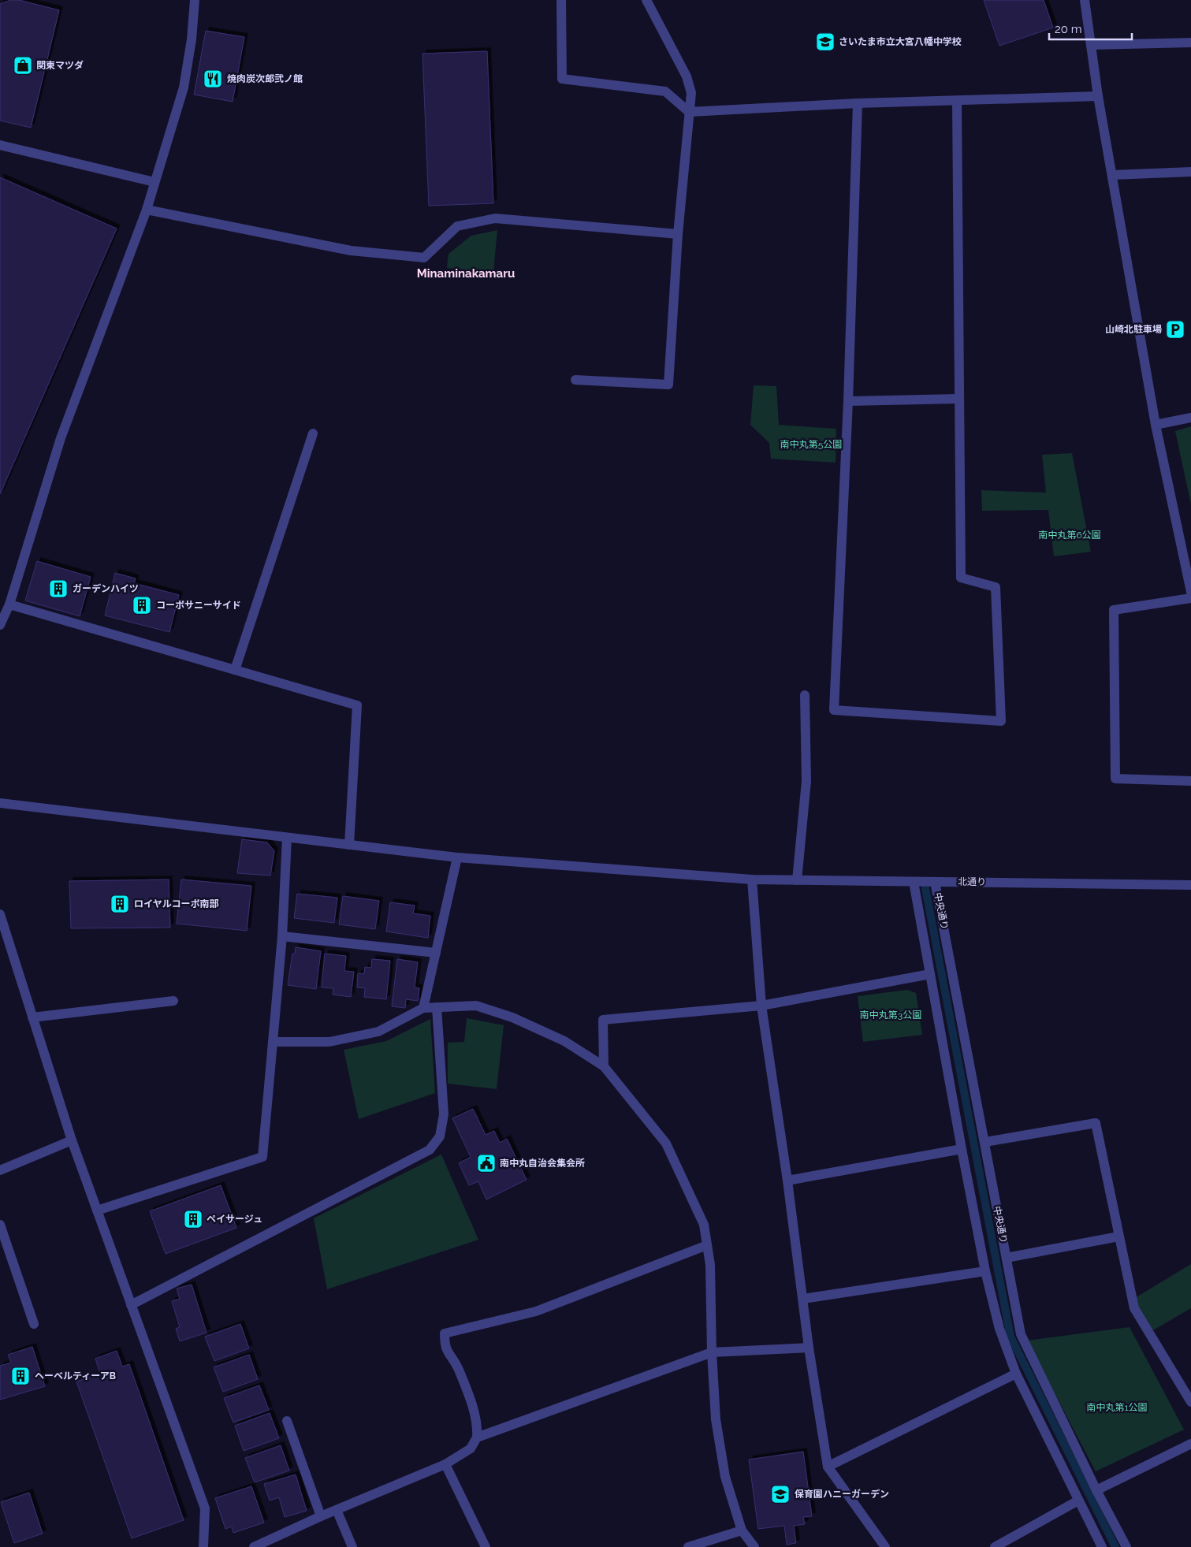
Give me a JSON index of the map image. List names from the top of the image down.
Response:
{
  "streets": {
    "street": ["北通り", "中央通り"]
  },
  "crossings": [
    ["北通り", "中央通り"]
  ],
  "districts": ["Minaminakamaru"],
  "parks": [
    "南中丸第5公園",
    "南中丸第6公園",
    "南中丸第3公園",
    "南中丸第1公園"
  ],
  "places": {
    "school or university": ["さいたま市立大宮八幡中学校", "保育園ハニーガーデン"],
    "shop": ["関東マツダ"],
    "restaurant": ["焼肉炭次郎弐ノ館"],
    "parking": ["山崎北駐車場"],
    "building": [
      "ガーデンハイツ",
      "コーポサニーサイド",
      "ロイヤルコーポ南部",
      "ペイサージュ",
      "ヘーベルティーアB"
    ],
    "public building": ["南中丸自治会集会所"]
  },
  "scale_bar": "20 m"
}
